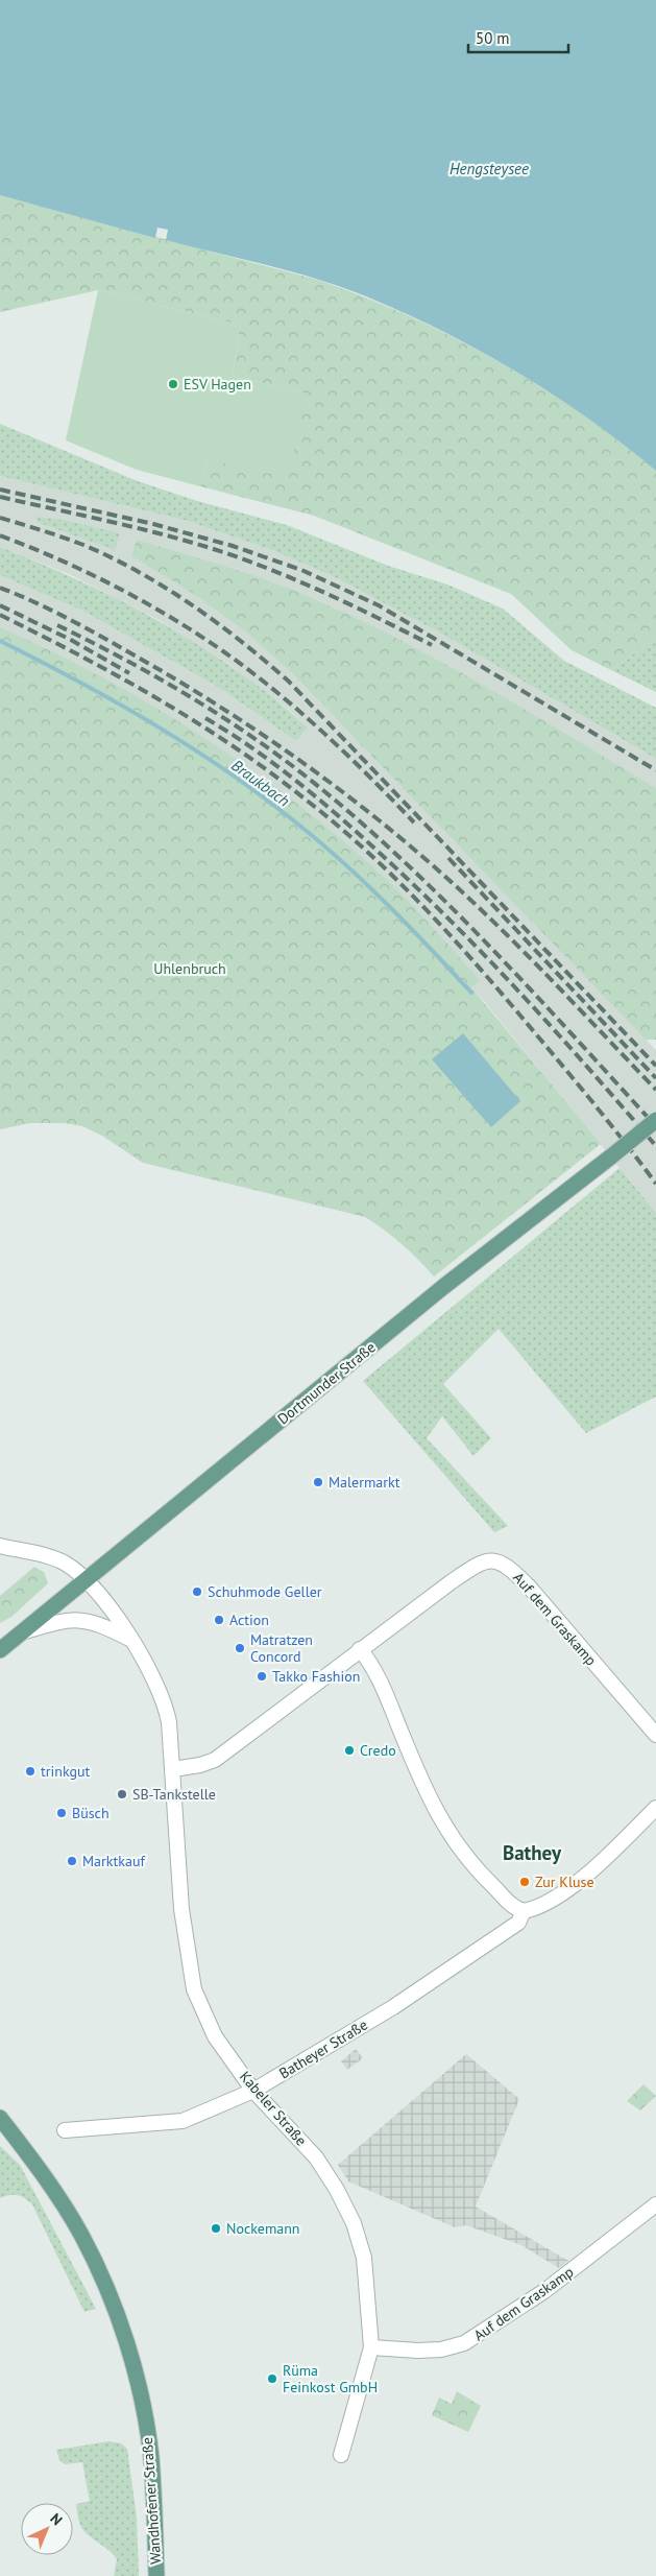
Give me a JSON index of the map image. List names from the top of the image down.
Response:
{
  "streets": {
    "main road": ["Dortmunder Straße", "Wandhofener Straße"],
    "street": ["Auf dem Graskamp", "Batheyer Straße", "Kabeler Straße"]
  },
  "crossings": [
    ["Dortmunder Straße", "Kabeler Straße"],
    ["Auf dem Graskamp", "Kabeler Straße"],
    ["Batheyer Straße", "Kabeler Straße"]
  ],
  "districts": ["Bathey"],
  "water": ["Hengsteysee", "Braukbach"],
  "parks": ["Uhlenbruch"],
  "places": [
    "ESV Hagen",
    "Malermarkt",
    "Schuhmode Geller",
    "Action",
    "Matratzen Concord",
    "Takko Fashion",
    "Credo",
    "trinkgut",
    "SB-Tankstelle",
    "Büsch",
    "Marktkauf",
    "Zur Kluse",
    "Nockemann",
    "Rüma Feinkost GmbH"
  ],
  "scale_bar": "50 m",
  "north": "top right"
}
